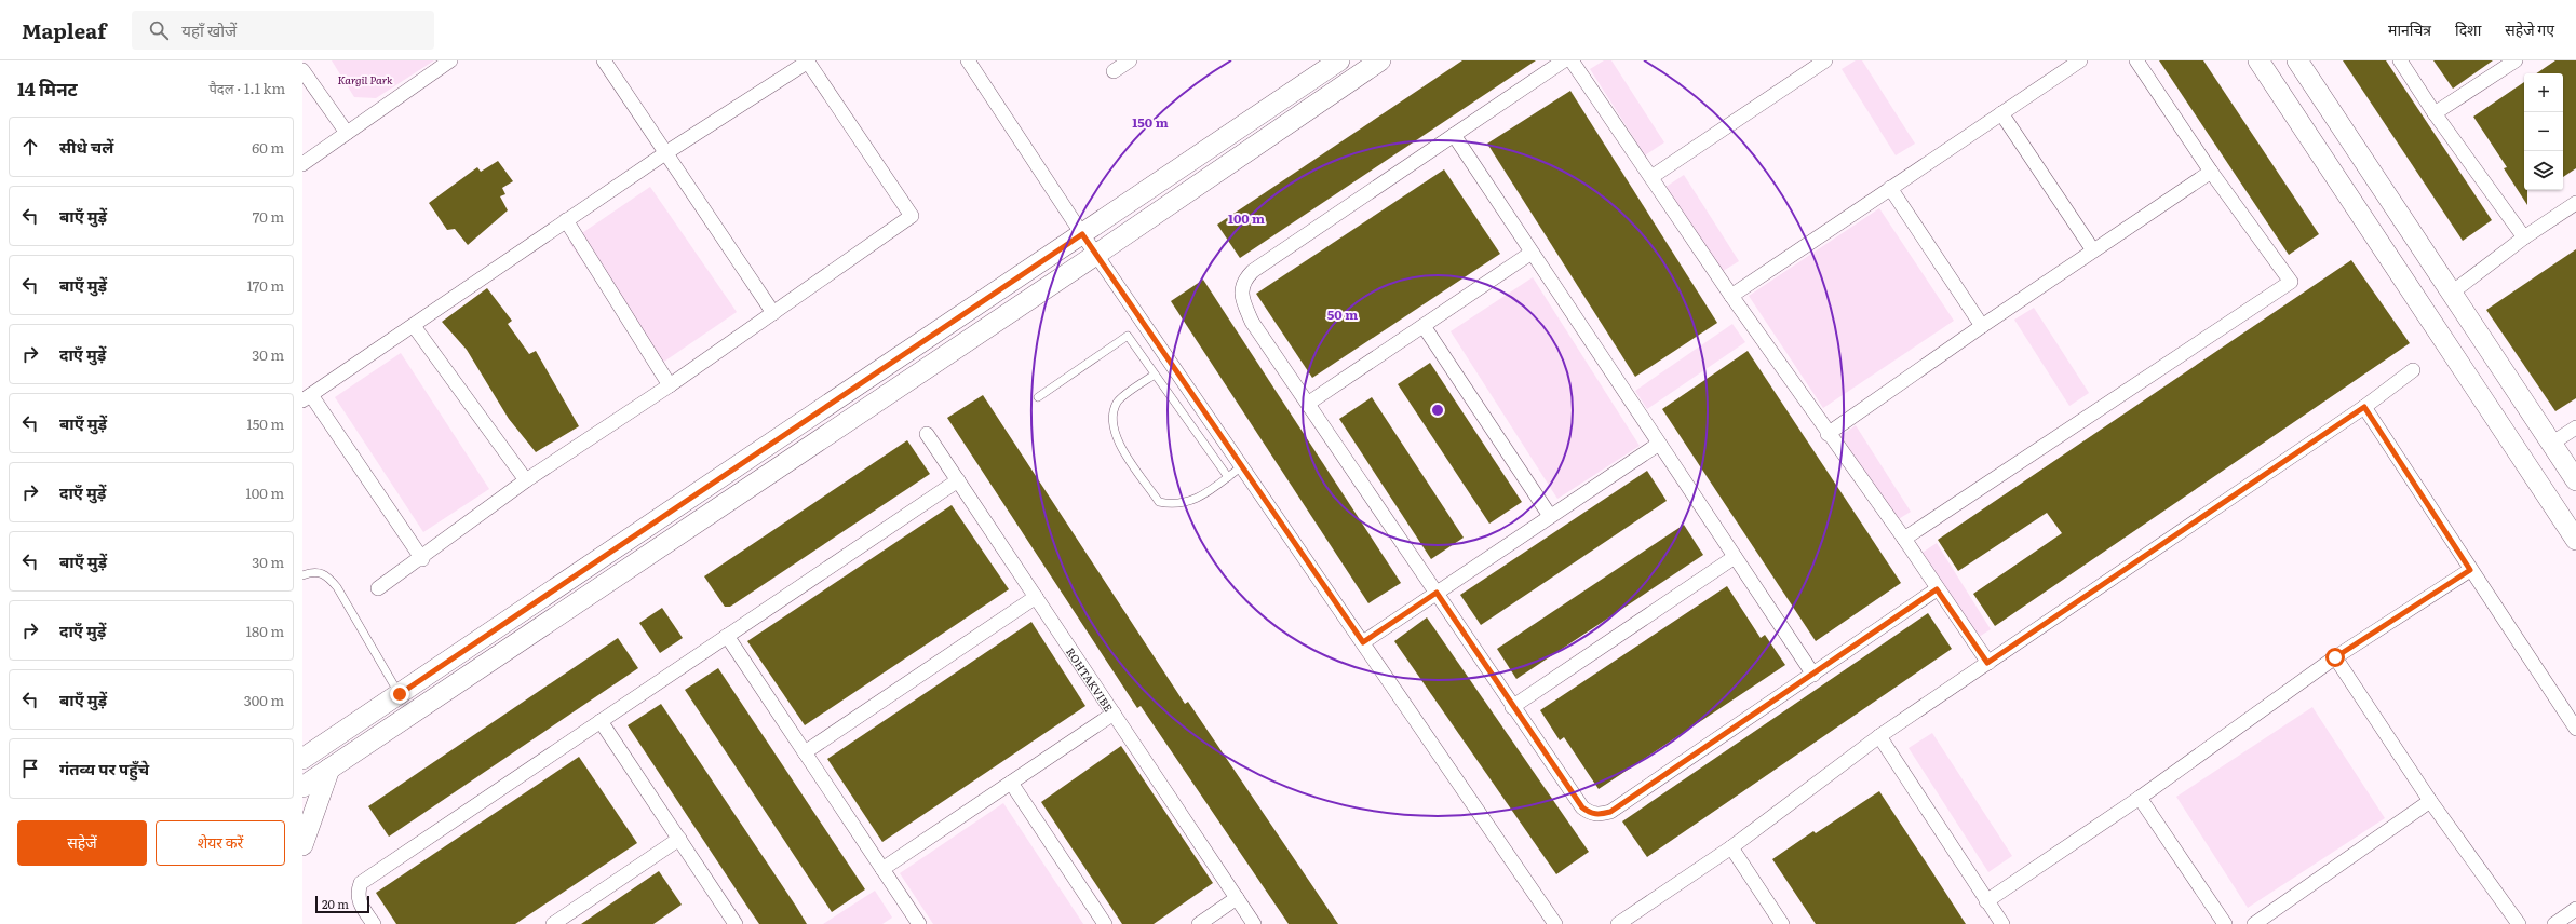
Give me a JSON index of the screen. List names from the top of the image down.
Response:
{
  "streets": {
    "street": ["ROHTAKVIBE"]
  },
  "parks": ["Kargil Park"],
  "scale_bar": "20 m",
  "page": {
    "header": "Mapleaf",
    "search": "यहाँ खोजें",
    "nav": ["मानचित्र", "दिशा", "सहेजे गए"],
    "heading": ["14 मिनट", "पैदल · 1.1 km"],
    "map_buttons": ["+", "−"],
    "list": [
      ["सीधे चलें", "60 m"],
      ["बाएँ मुड़ें", "70 m"],
      ["बाएँ मुड़ें", "170 m"],
      ["दाएँ मुड़ें", "30 m"],
      ["बाएँ मुड़ें", "150 m"],
      ["दाएँ मुड़ें", "100 m"],
      ["बाएँ मुड़ें", "30 m"],
      ["दाएँ मुड़ें", "180 m"],
      ["बाएँ मुड़ें", "300 m"],
      "गंतव्य पर पहुँचे"
    ],
    "buttons": ["सहेजें", "शेयर करें"],
    "scale": "20 m"
  },
  "rings": ["150 m", "100 m", "50 m"]
}
